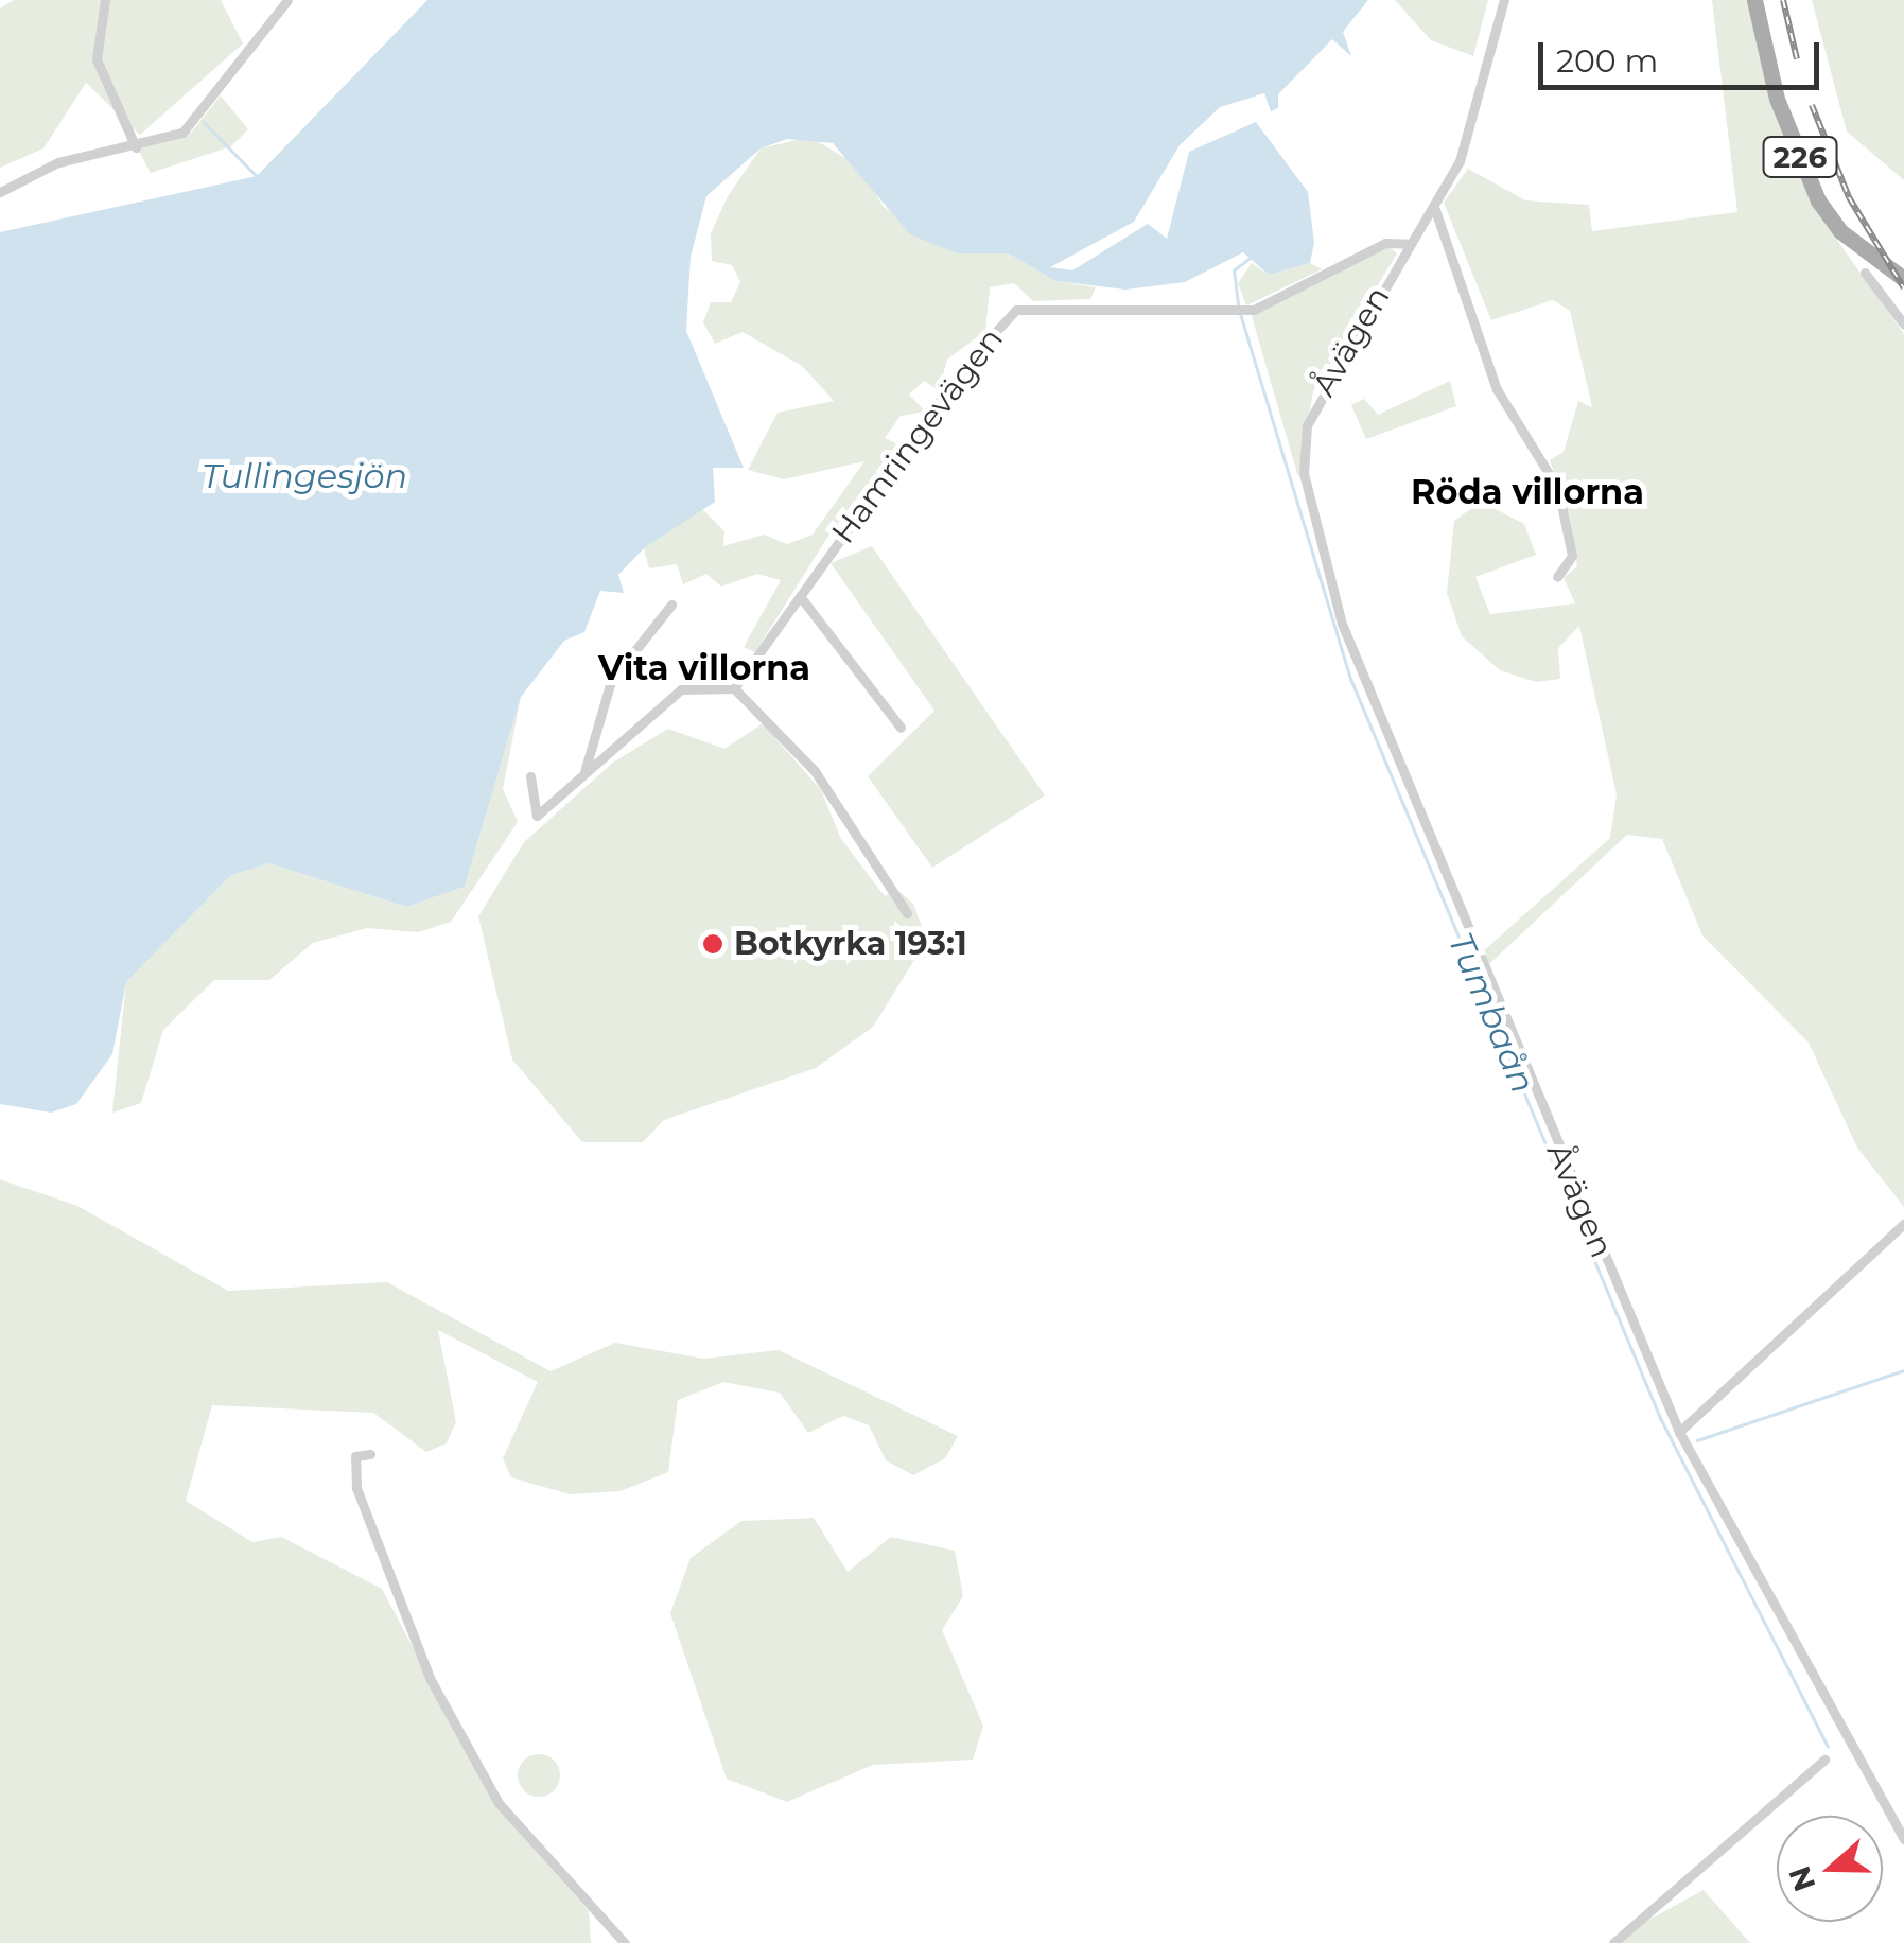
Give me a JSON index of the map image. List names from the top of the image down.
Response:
{
  "streets": {
    "main road": ["226"],
    "street": ["Åvägen", "Hamringevägen"]
  },
  "crossings": [
    ["Åvägen", "Hamringevägen"]
  ],
  "districts": ["Röda villorna", "Vita villorna"],
  "water": ["Tullingesjön", "Tumbaån"],
  "places": ["Botkyrka 193:1"],
  "scale_bar": "200 m",
  "north": "left"
}
